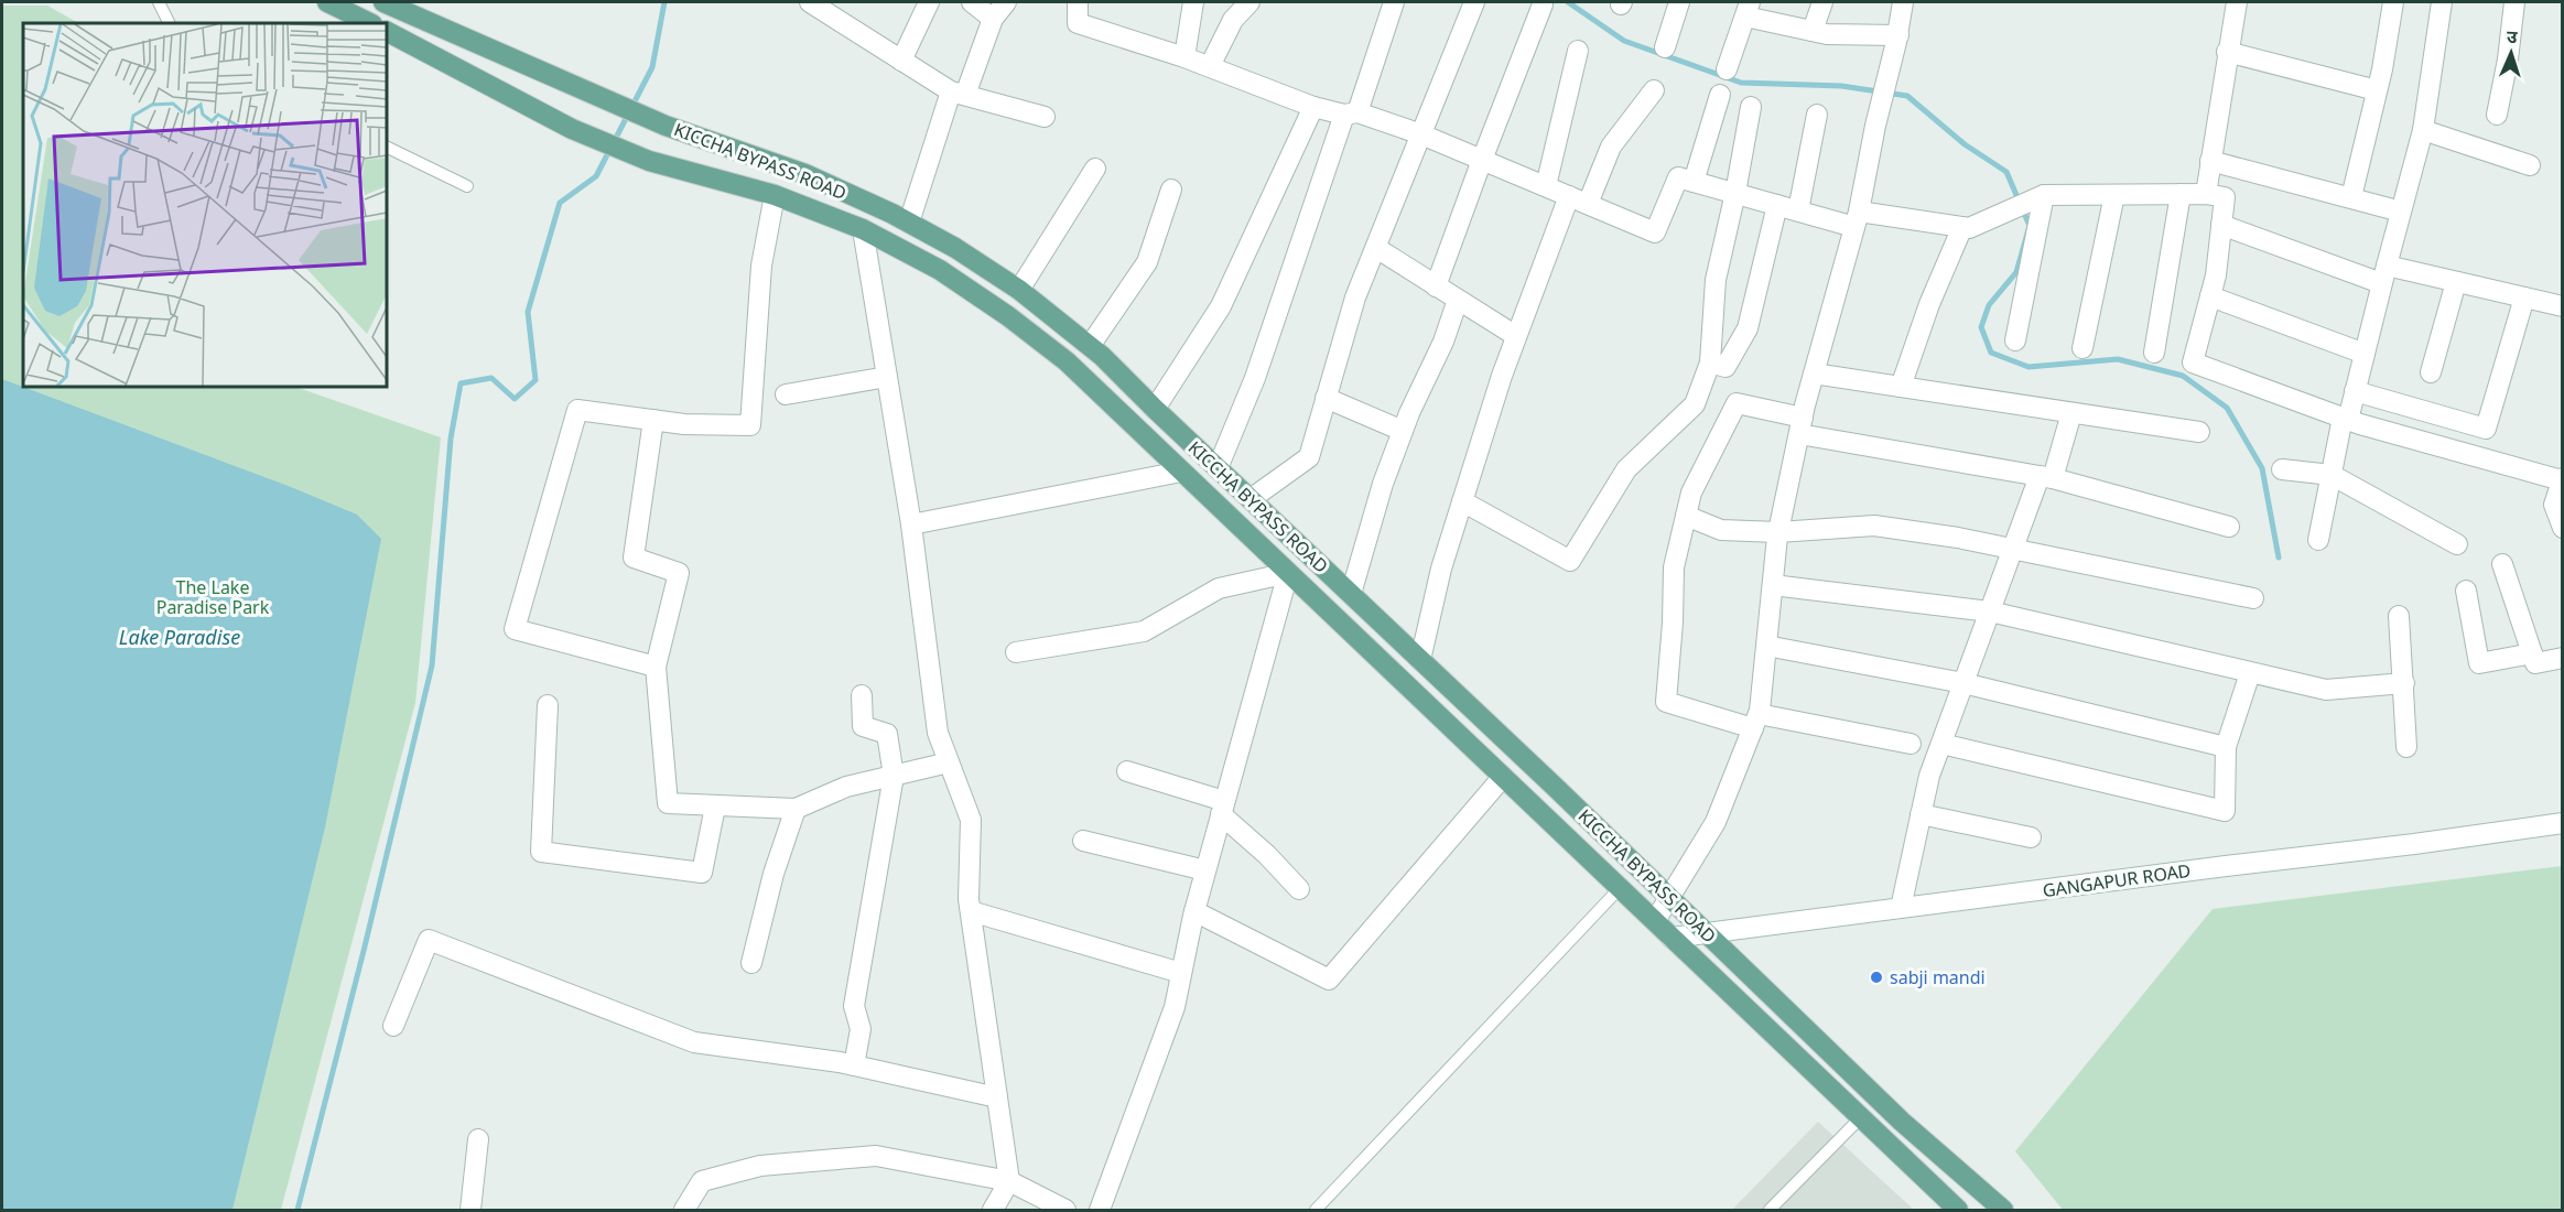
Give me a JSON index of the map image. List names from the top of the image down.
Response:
{
  "streets": {
    "main road": ["KICCHA BYPASS ROAD"],
    "street": ["GANGAPUR ROAD"]
  },
  "crossings": [
    ["KICCHA BYPASS ROAD", "GANGAPUR ROAD"]
  ],
  "water": ["Lake Paradise"],
  "parks": ["The Lake Paradise Park"],
  "places": ["sabji mandi"],
  "north": "top"
}
